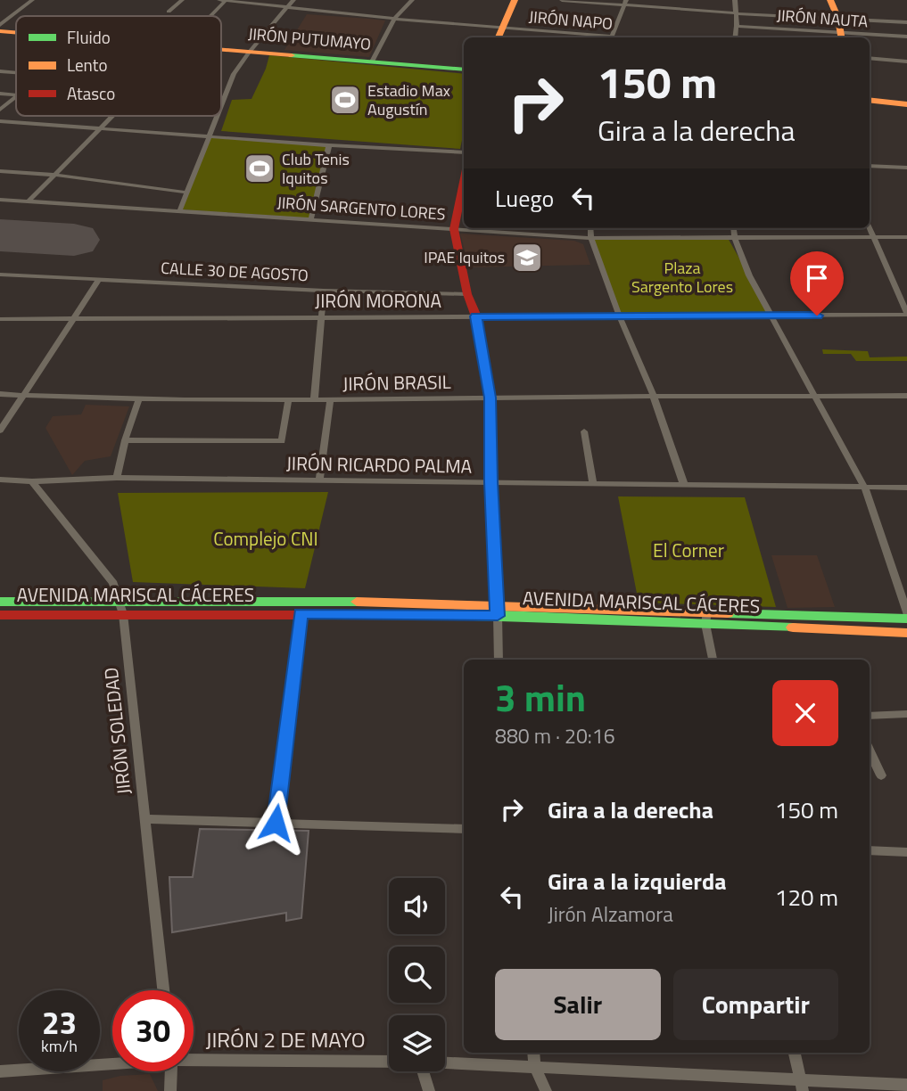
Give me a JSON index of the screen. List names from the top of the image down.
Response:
{
  "streets": {
    "street": [
      "JIRÓN NAUTA",
      "JIRÓN NAPO",
      "JIRÓN PUTUMAYO",
      "JIRÓN SARGENTO LORES",
      "CALLE 30 DE AGOSTO",
      "JIRÓN MORONA",
      "JIRÓN BRASIL",
      "JIRÓN RICARDO PALMA",
      "AVENIDA MARISCAL CÁCERES",
      "JIRÓN SOLEDAD",
      "JIRÓN 2 DE MAYO"
    ]
  },
  "crossings": [
    ["JIRÓN RICARDO PALMA", "JIRÓN SOLEDAD"],
    ["AVENIDA MARISCAL CÁCERES", "JIRÓN SOLEDAD"]
  ],
  "parks": ["Plaza Sargento Lores", "Complejo CNI", "El Corner"],
  "places": {
    "sports": ["Estadio Max Augustín", "Club Tenis Iquitos"],
    "school or university": ["IPAE Iquitos"]
  },
  "legend": ["Fluido", "Lento", "Atasco"],
  "page": {
    "turn": ["150 m", "Gira a la derecha"],
    "then": "Luego",
    "heading": ["3 min", "880 m · 20:16"],
    "list": [
      {
        "name": "Gira a la derecha",
        "value": "150 m"
      },
      {
        "name": "Gira a la izquierda",
        "note": "Jirón Alzamora",
        "value": "120 m"
      }
    ],
    "buttons": ["Salir", "Compartir"],
    "speed": "23 km/h",
    "limit": "30"
  }
}
